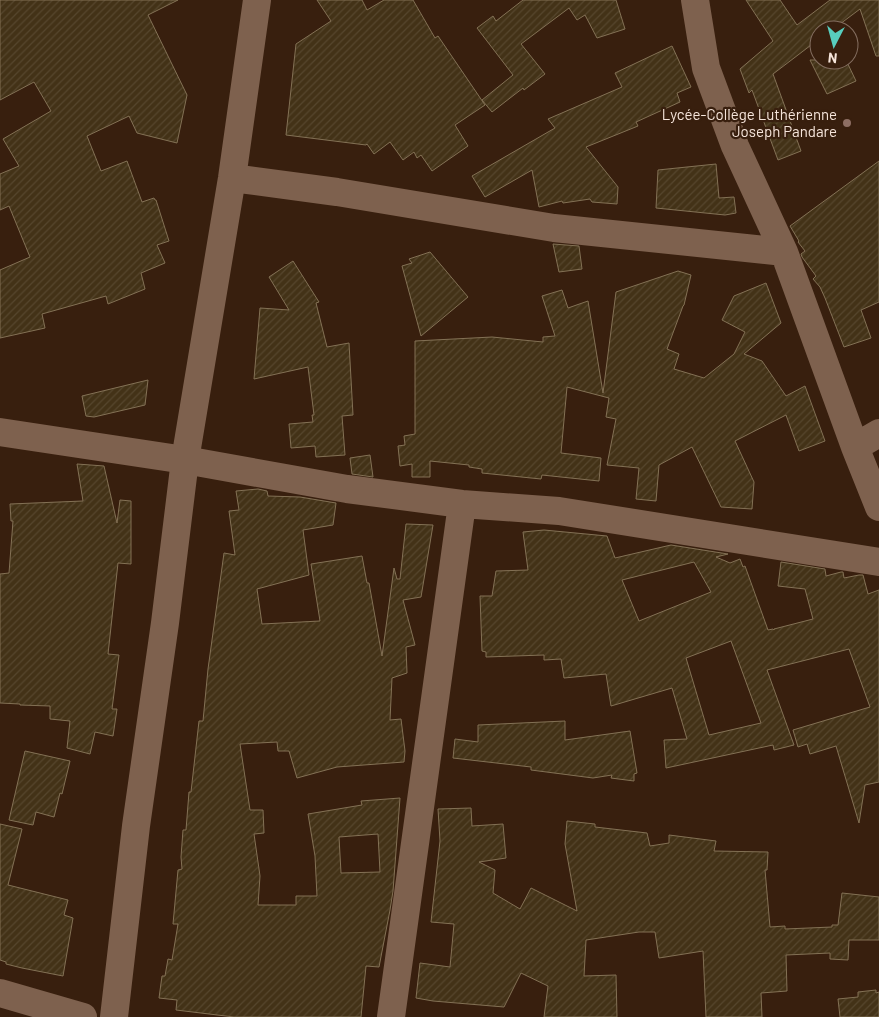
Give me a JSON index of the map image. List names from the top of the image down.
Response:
{
  "places": ["Lycée-Collège Luthérienne Joseph Pandare"],
  "north": "bottom"
}
